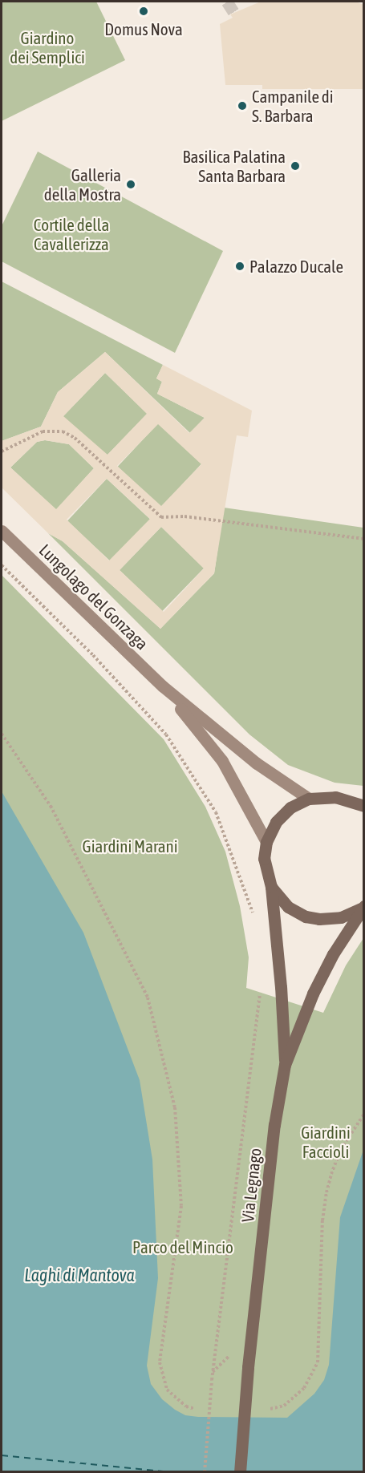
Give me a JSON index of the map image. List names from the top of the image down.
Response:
{
  "streets": {
    "main road": ["Lungolago del Gonzaga", "Via Legnago"]
  },
  "crossings": [
    ["Lungolago del Gonzaga", "Via Legnago"]
  ],
  "water": ["Laghi di Mantova"],
  "parks": [
    "Giardino dei Semplici",
    "Cortile della Cavallerizza",
    "Giardini Marani",
    "Giardini Faccioli",
    "Parco del Mincio"
  ],
  "places": [
    "Domus Nova",
    "Campanile di S. Barbara",
    "Basilica Palatina Santa Barbara",
    "Galleria della Mostra",
    "Palazzo Ducale"
  ]
}
